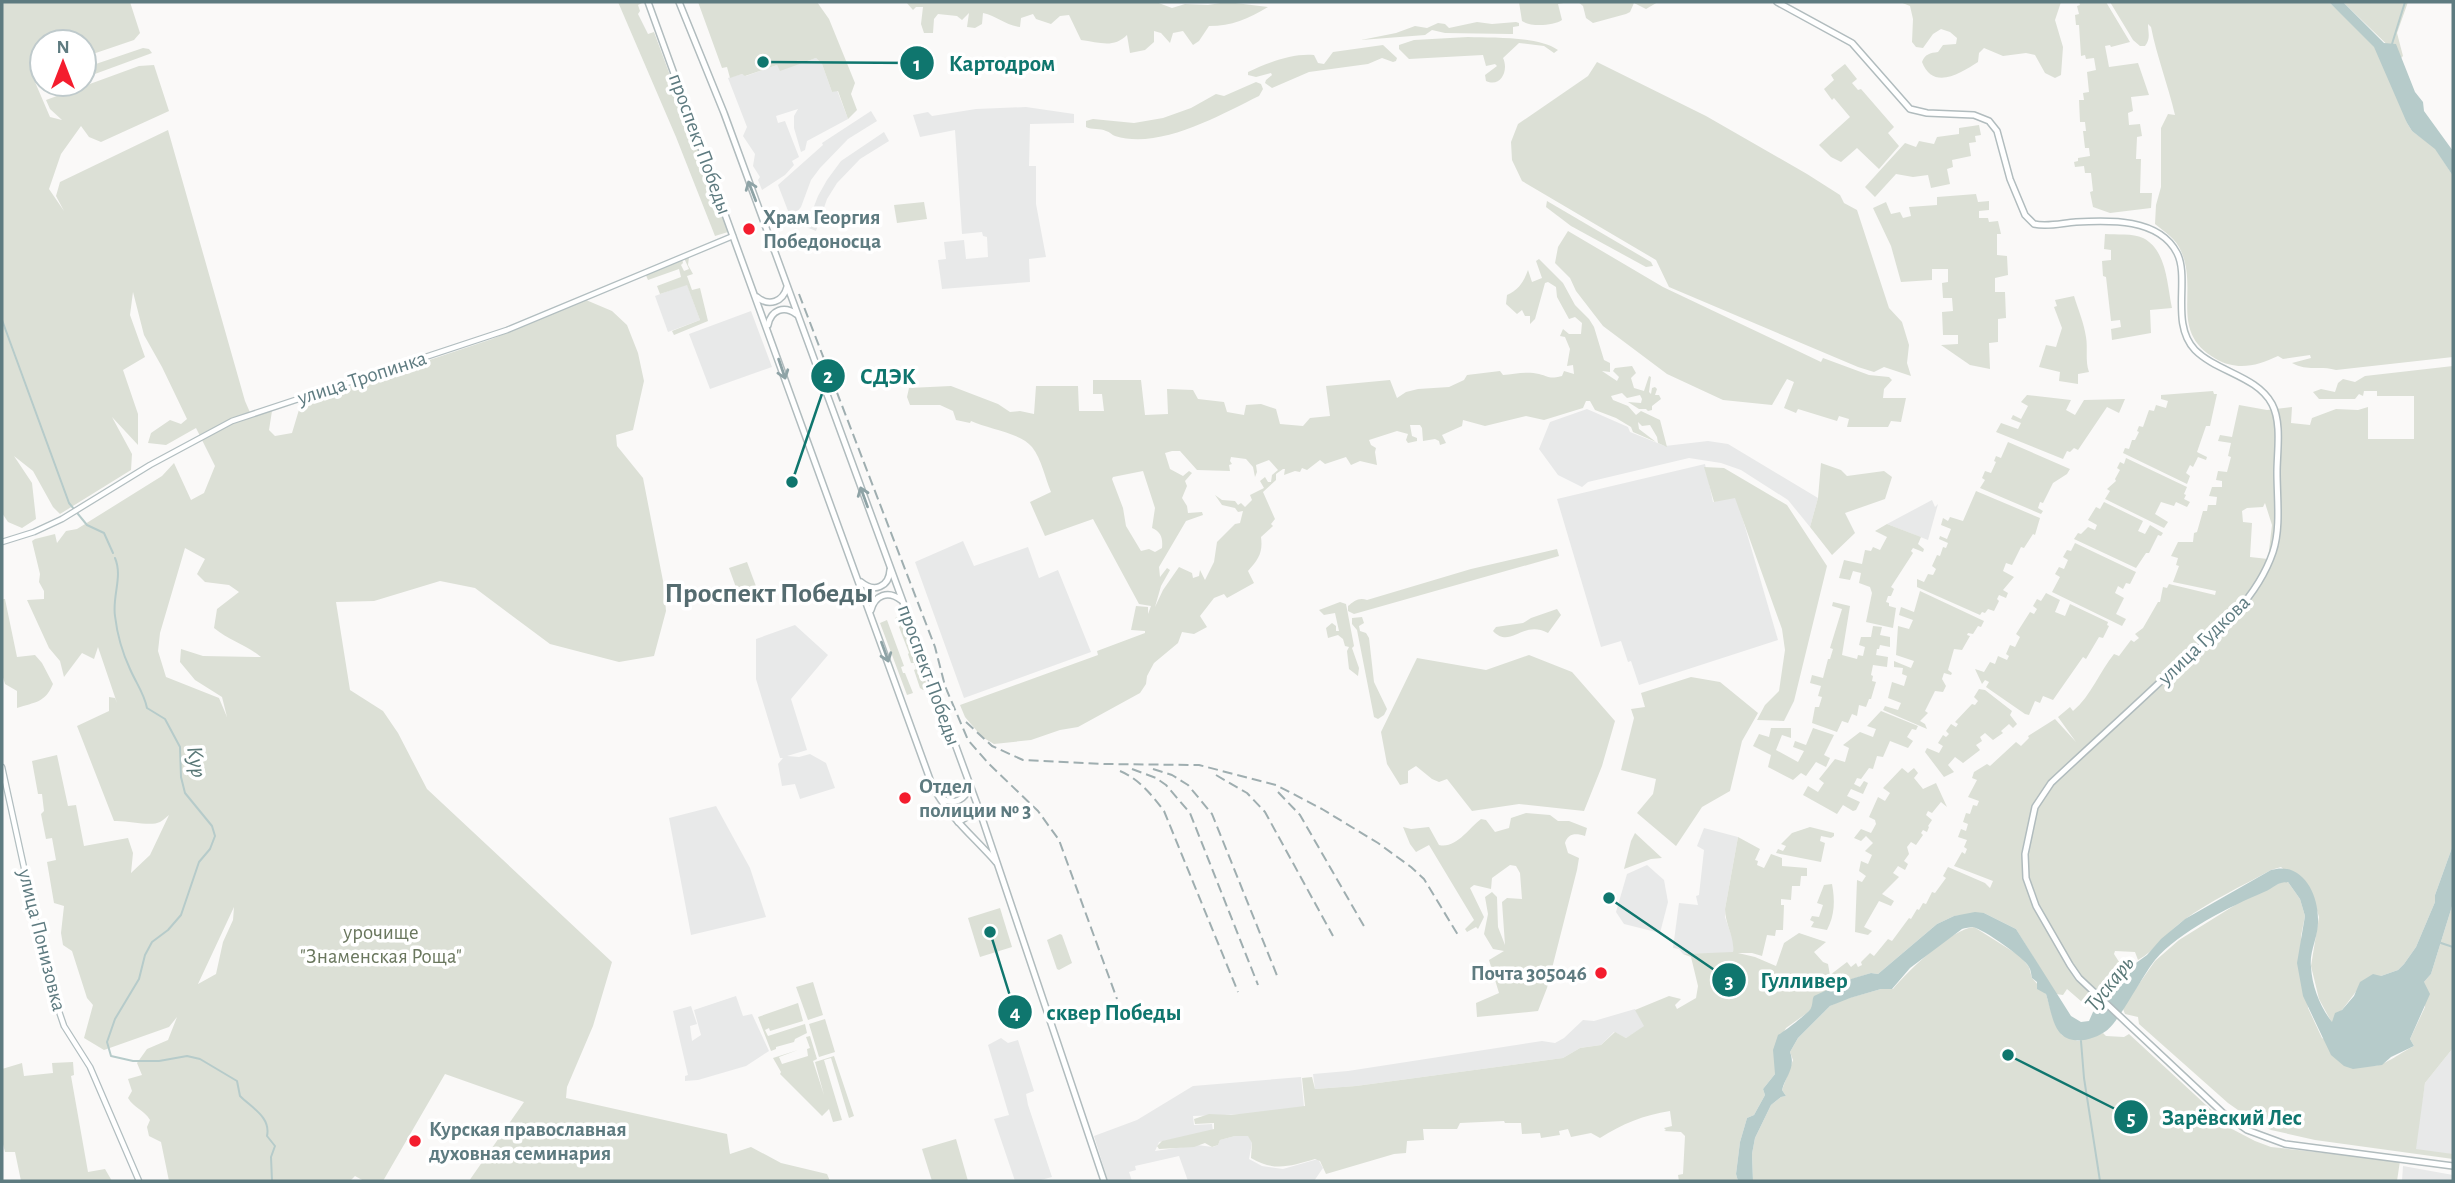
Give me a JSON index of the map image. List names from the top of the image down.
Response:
{
  "streets": {
    "main road": [
      "проспект Победы",
      "улица Тропинка",
      "улица Гудкова",
      "улица Понизовка"
    ]
  },
  "crossings": [
    ["проспект Победы", "улица Тропинка"]
  ],
  "districts": ["Проспект Победы"],
  "water": ["Кур", "Тускарь"],
  "parks": ["урочище \"Знаменская Роща\""],
  "places": [
    "Картодром",
    "Храм Георгия Победоносца",
    "СДЭК",
    "Отдел полиции № 3",
    "Гулливер",
    "сквер Победы",
    "Почта 305046",
    "Зарёвский Лес",
    "Курская православная духовная семинария"
  ],
  "north": "top"
}
